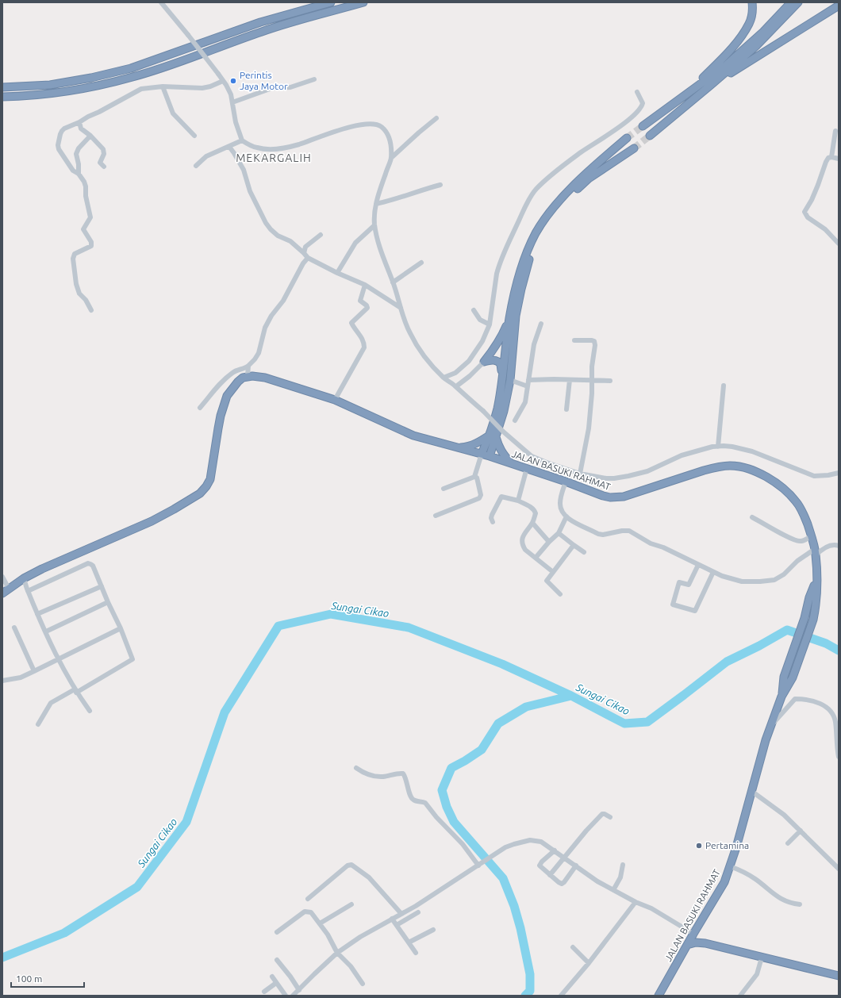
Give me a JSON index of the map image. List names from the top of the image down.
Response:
{
  "streets": {
    "highway": ["JALAN BASUKI RAHMAT"]
  },
  "districts": ["MEKARGALIH"],
  "water": ["Sungai Cikao"],
  "places": ["Perintis Jaya Motor", "Pertamina"],
  "scale_bar": "100 m"
}
